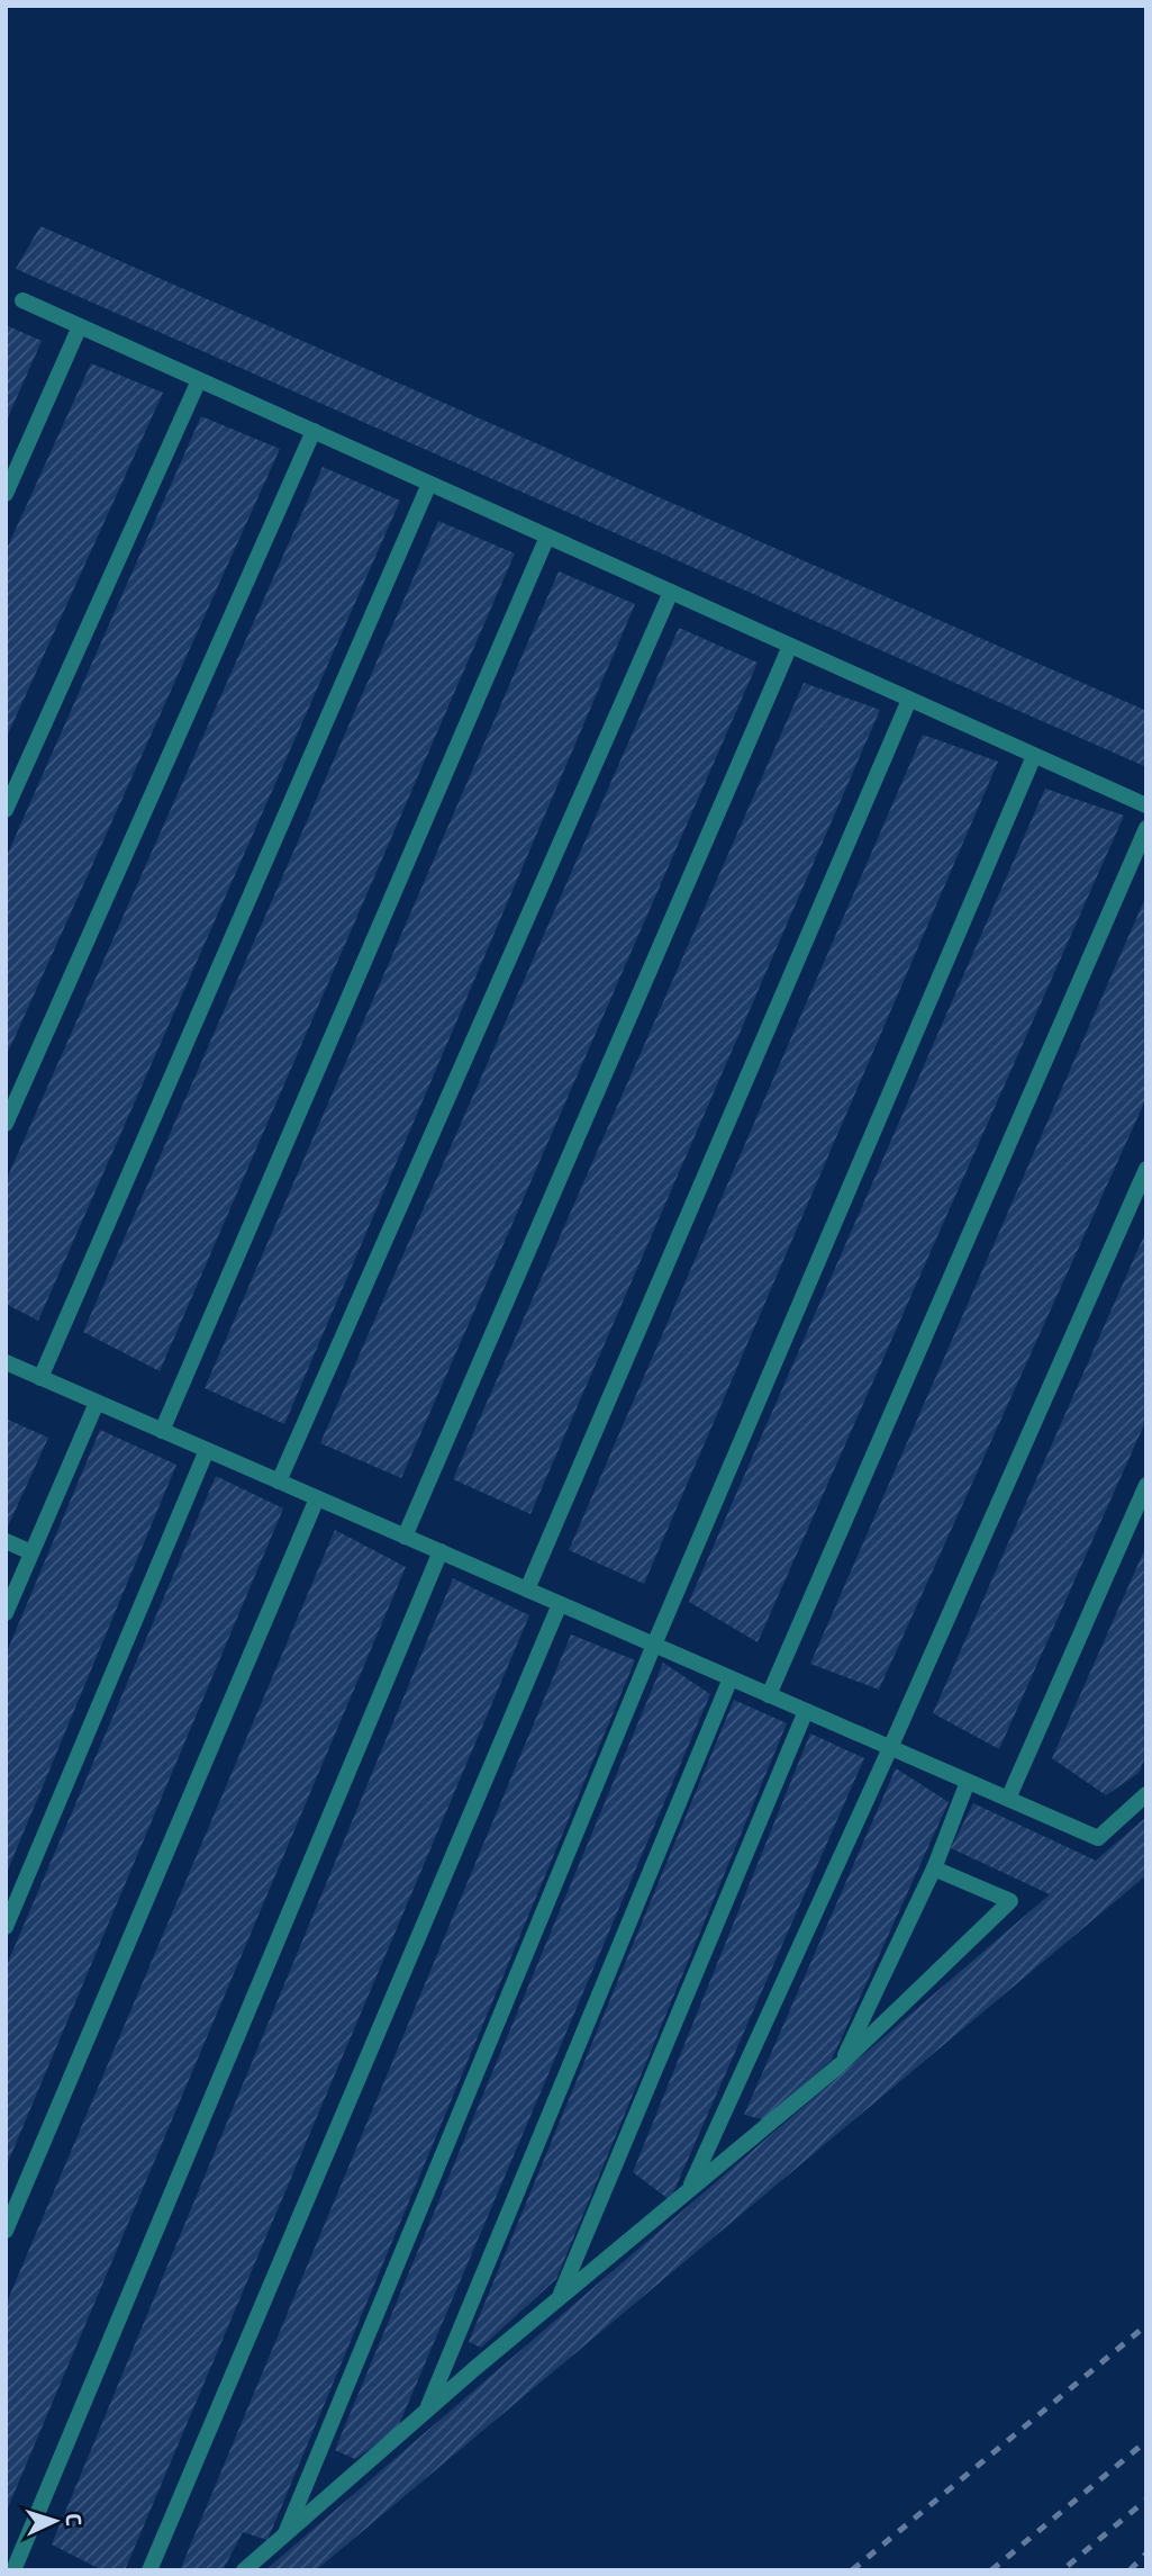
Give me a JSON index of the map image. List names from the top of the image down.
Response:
{
  "north": "right"
}
